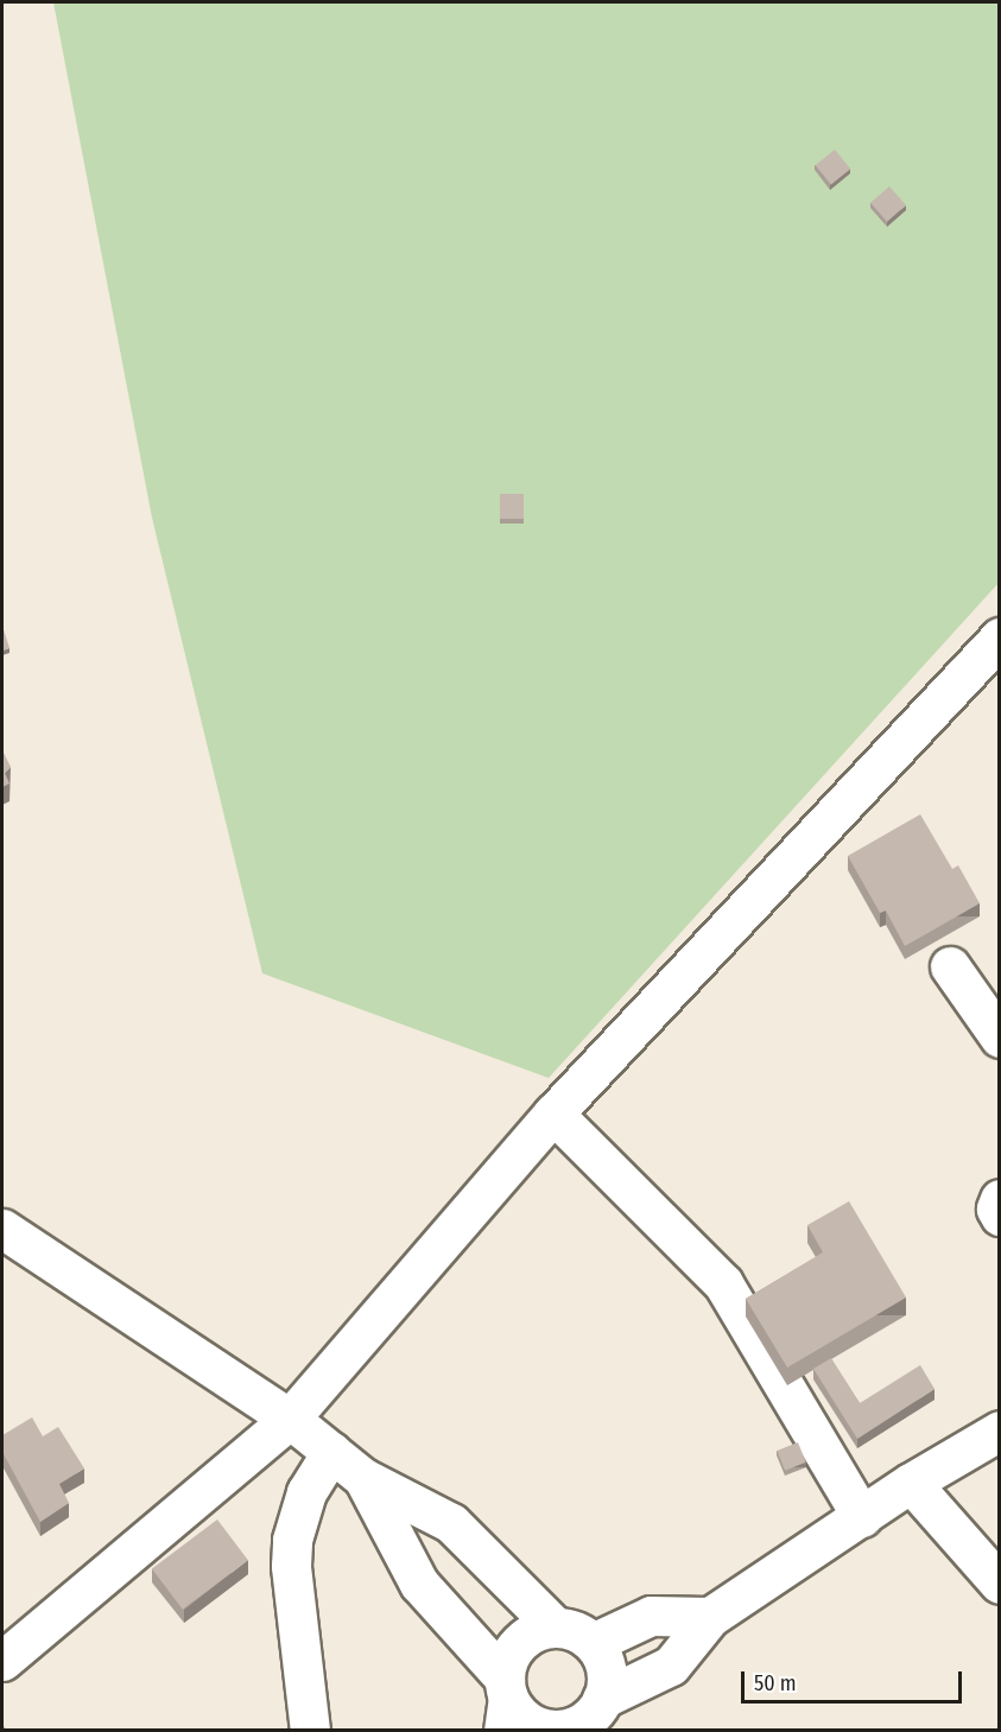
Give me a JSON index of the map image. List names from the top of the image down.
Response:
{
  "scale_bar": "50 m"
}
